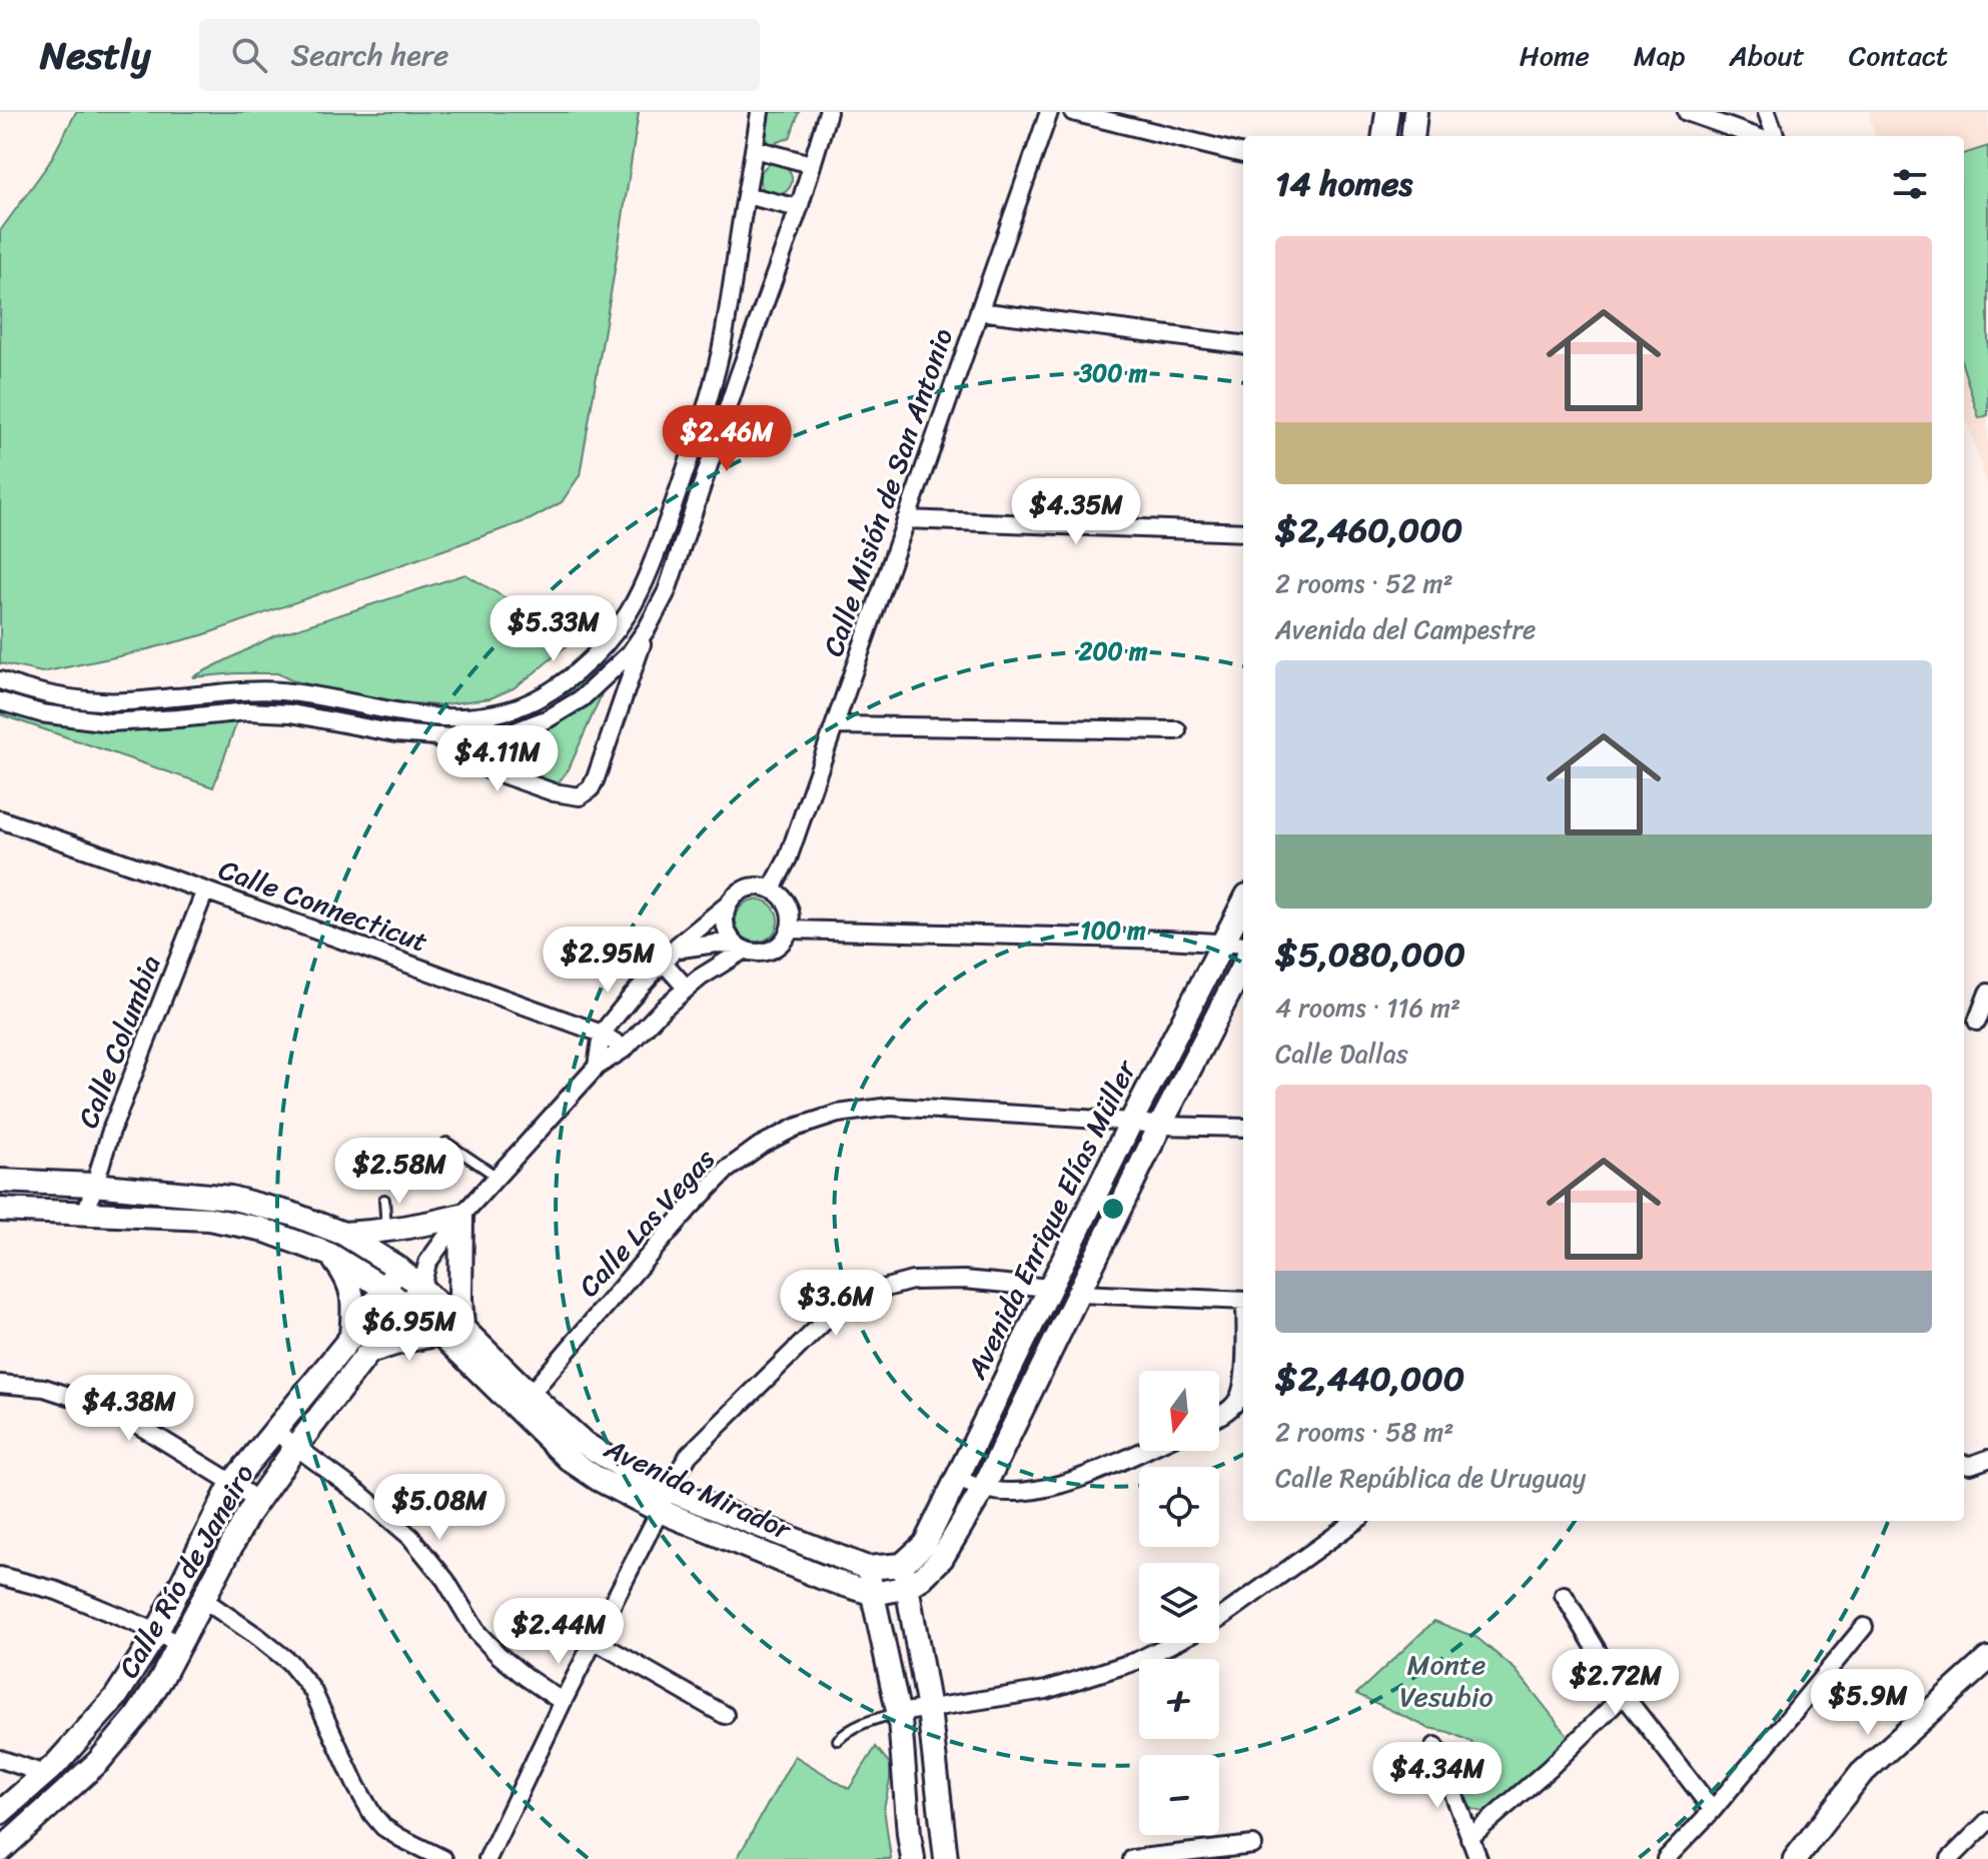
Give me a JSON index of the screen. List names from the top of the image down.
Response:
{
  "streets": {
    "main road": ["Avenida Enrique Elías Müller", "Avenida Mirador", "Calle Río de Janeiro"],
    "street": [
      "Calle Misión de San Antonio",
      "Calle Connecticut",
      "Calle Columbia",
      "Calle Las Vegas"
    ]
  },
  "crossings": [
    ["Calle Misión de San Antonio", "Calle Río de Janeiro"],
    ["Calle Connecticut", "Calle Columbia"],
    ["Calle Connecticut", "Calle Río de Janeiro"],
    ["Calle Columbia", "Avenida Mirador"],
    ["Avenida Enrique Elías Müller", "Calle Las Vegas"],
    ["Avenida Enrique Elías Müller", "Avenida Mirador"],
    ["Calle Las Vegas", "Avenida Mirador"],
    ["Avenida Mirador", "Calle Río de Janeiro"]
  ],
  "parks": ["Monte Vesubio"],
  "north": "bottom",
  "page": {
    "header": "Nestly",
    "search": "Search here",
    "nav": [
      "Home",
      "Map",
      "About",
      "Contact"
    ],
    "heading": "14 homes",
    "list": [
      {
        "name": "$2,460,000",
        "note": "2 rooms · 52 m² · Avenida del Campestre"
      },
      {
        "name": "$5,080,000",
        "note": "4 rooms · 116 m² · Calle Dallas"
      },
      {
        "name": "$2,440,000",
        "note": "2 rooms · 58 m² · Calle República de Uruguay"
      }
    ],
    "price": [
      "$2.46M",
      "$4.35M",
      "$5.33M",
      "$4.11M",
      "$2.95M",
      "$2.58M",
      "$3.6M",
      "$6.95M",
      "$4.38M",
      "$5.08M",
      "$2.44M",
      "$2.72M",
      "$5.9M",
      "$4.34M"
    ],
    "map_buttons": ["+", "−"]
  },
  "rings": ["300 m", "200 m", "100 m"]
}
